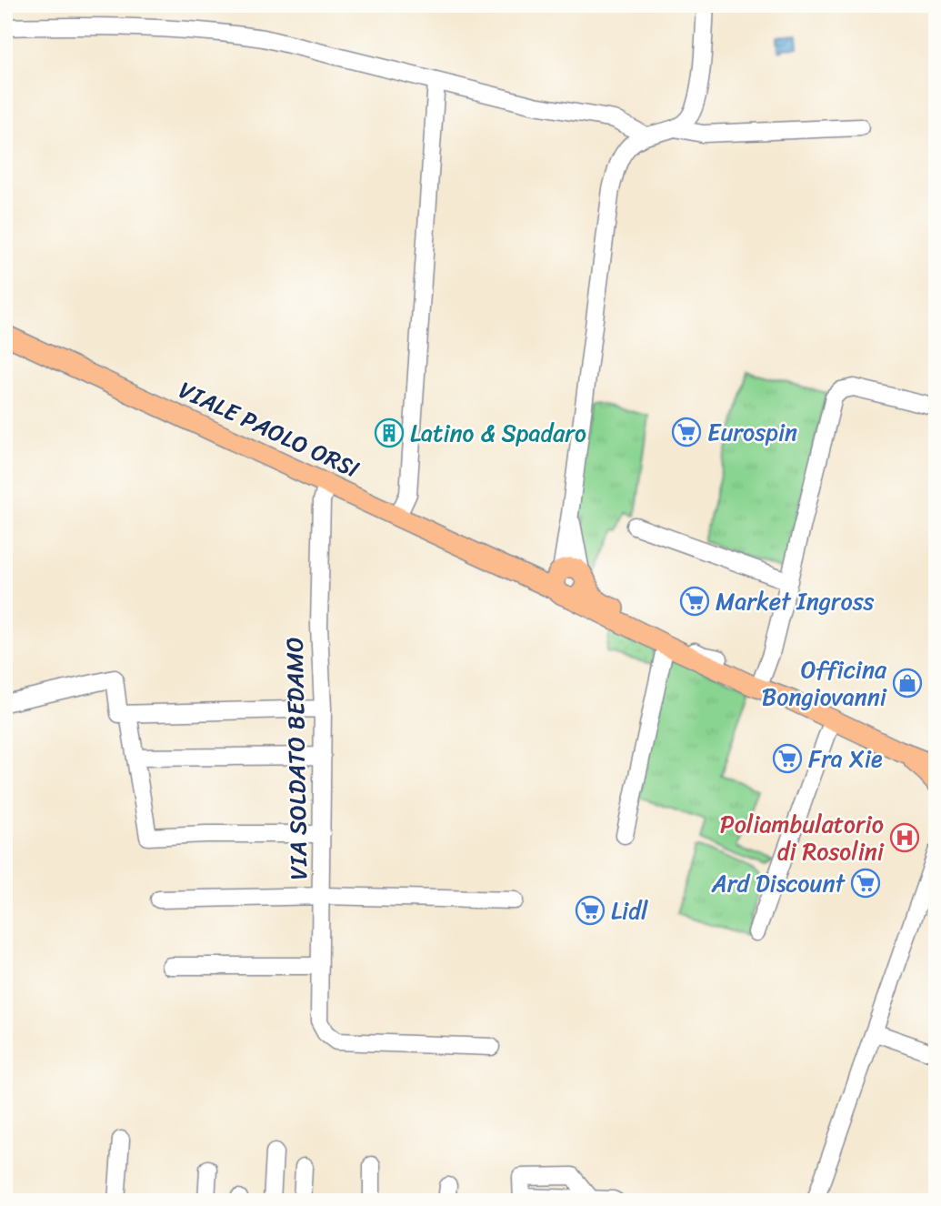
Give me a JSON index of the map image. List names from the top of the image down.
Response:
{
  "streets": {
    "main road": ["VIALE PAOLO ORSI"],
    "street": ["VIA SOLDATO BEDAMO"]
  },
  "crossings": [
    ["VIALE PAOLO ORSI", "VIA SOLDATO BEDAMO"]
  ],
  "places": {
    "supermarket": [
      "Eurospin",
      "Market Ingross",
      "Fra Xie",
      "Ard Discount",
      "Lidl"
    ],
    "building": ["Latino & Spadaro"],
    "shop": ["Officina Bongiovanni"],
    "hospital": ["Poliambulatorio di Rosolini"]
  }
}
